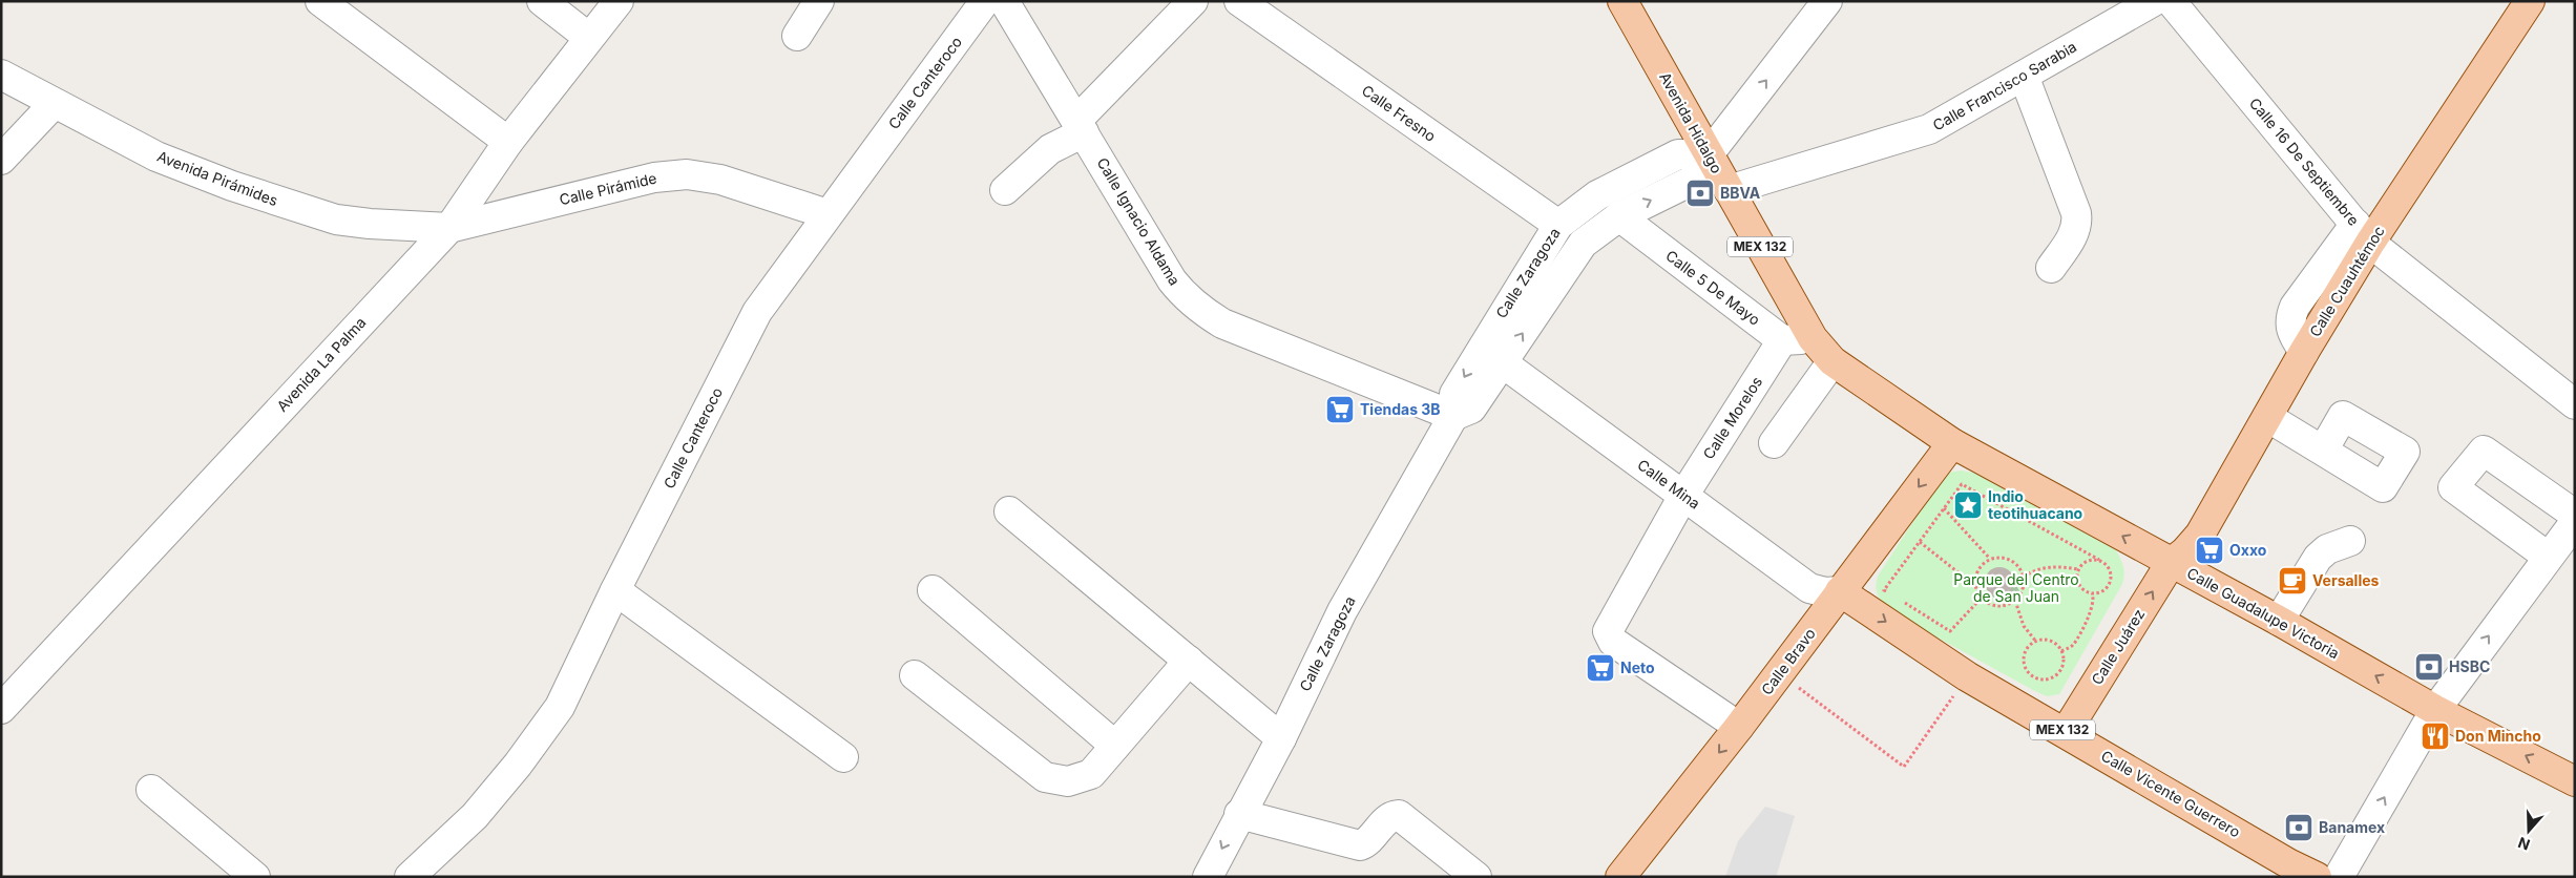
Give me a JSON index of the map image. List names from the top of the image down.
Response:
{
  "streets": {
    "main road": [
      "Avenida Hidalgo",
      "MEX 132",
      "Calle Cuauhtémoc",
      "Calle Guadalupe Victoria",
      "Calle Juárez",
      "Calle Bravo",
      "Calle Vicente Guerrero"
    ],
    "street": [
      "Calle Canteroco",
      "Calle Francisco Sarabia",
      "Calle Fresno",
      "Calle 16 De Septiembre",
      "Avenida Pirámides",
      "Calle Pirámide",
      "Calle Ignacio Aldama",
      "Calle Zaragoza",
      "Calle 5 De Mayo",
      "Avenida La Palma",
      "Calle Morelos",
      "Calle Mina"
    ]
  },
  "crossings": [
    ["Calle Canteroco", "Calle Pirámide"],
    ["Calle Francisco Sarabia", "Avenida Hidalgo"],
    ["Calle Fresno", "Calle Zaragoza"],
    ["Avenida Hidalgo", "Calle Zaragoza"],
    ["Avenida Hidalgo", "Calle Guadalupe Victoria"],
    ["Avenida Hidalgo", "Calle Bravo"],
    ["Calle 16 De Septiembre", "Calle Cuauhtémoc"],
    ["Avenida Pirámides", "Calle Pirámide"],
    ["Avenida Pirámides", "Avenida La Palma"],
    ["Calle Pirámide", "Avenida La Palma"],
    ["Calle Ignacio Aldama", "Calle Zaragoza"],
    ["Calle Zaragoza", "Calle 5 De Mayo"],
    ["Calle Zaragoza", "Calle Mina"],
    ["Calle Cuauhtémoc", "Calle Guadalupe Victoria"],
    ["Calle Cuauhtémoc", "Calle Juárez"],
    ["Calle 5 De Mayo", "Calle Morelos"],
    ["Calle Morelos", "Calle Mina"],
    ["Calle Morelos", "Calle Bravo"],
    ["Calle Mina", "Calle Bravo"],
    ["Calle Mina", "Calle Vicente Guerrero"],
    ["Calle Guadalupe Victoria", "Calle Juárez"],
    ["Calle Guadalupe Victoria", "Calle Bravo"],
    ["Calle Juárez", "Calle Vicente Guerrero"],
    ["Calle Bravo", "Calle Vicente Guerrero"]
  ],
  "one_way": ["Calle Guadalupe Victoria", "Calle Juárez", "Calle Bravo"],
  "parks": ["Parque del Centro de San Juan"],
  "places": {
    "bank": ["BBVA", "HSBC", "Banamex"],
    "supermarket": ["Tiendas 3B", "Oxxo", "Neto"],
    "place": ["Indio teotihuacano"],
    "cafe": ["Versalles"],
    "restaurant": ["Don Mincho"]
  },
  "north": "bottom"
}
